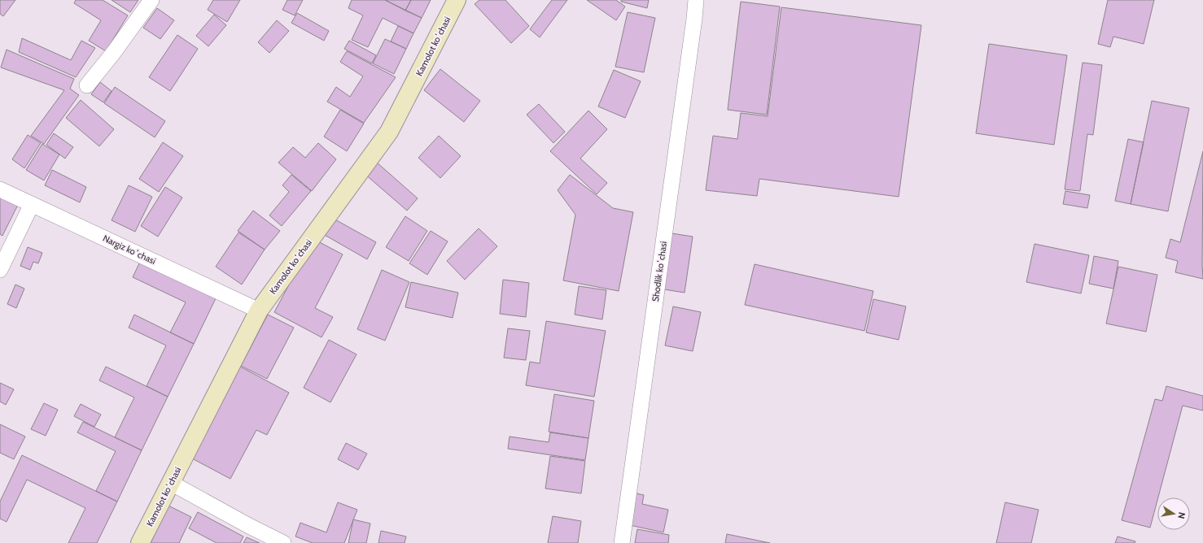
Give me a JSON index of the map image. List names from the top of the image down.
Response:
{
  "streets": {
    "street": ["Kamolot koʻchasi", "Nargiz koʻchasi", "Shodlik koʻchasi"]
  },
  "crossings": [
    ["Kamolot koʻchasi", "Nargiz koʻchasi"]
  ],
  "north": "right"
}
